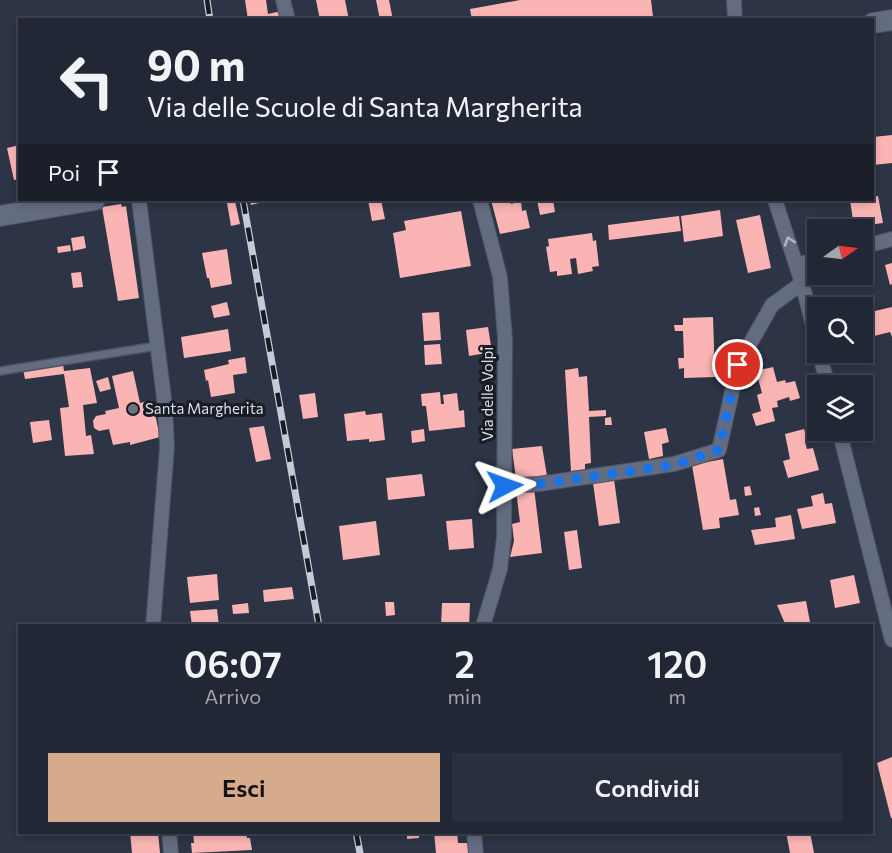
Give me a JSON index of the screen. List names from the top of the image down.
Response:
{
  "streets": {
    "street": ["Via delle Volpi"]
  },
  "places": ["Santa Margherita"],
  "north": "right",
  "page": {
    "turn": ["90 m", "Via delle Scuole di Santa Margherita"],
    "then": "Poi",
    "eta": [
      "06:07",
      "Arrivo",
      "2",
      "min",
      "120",
      "m"
    ],
    "buttons": ["Esci", "Condividi"]
  }
}
